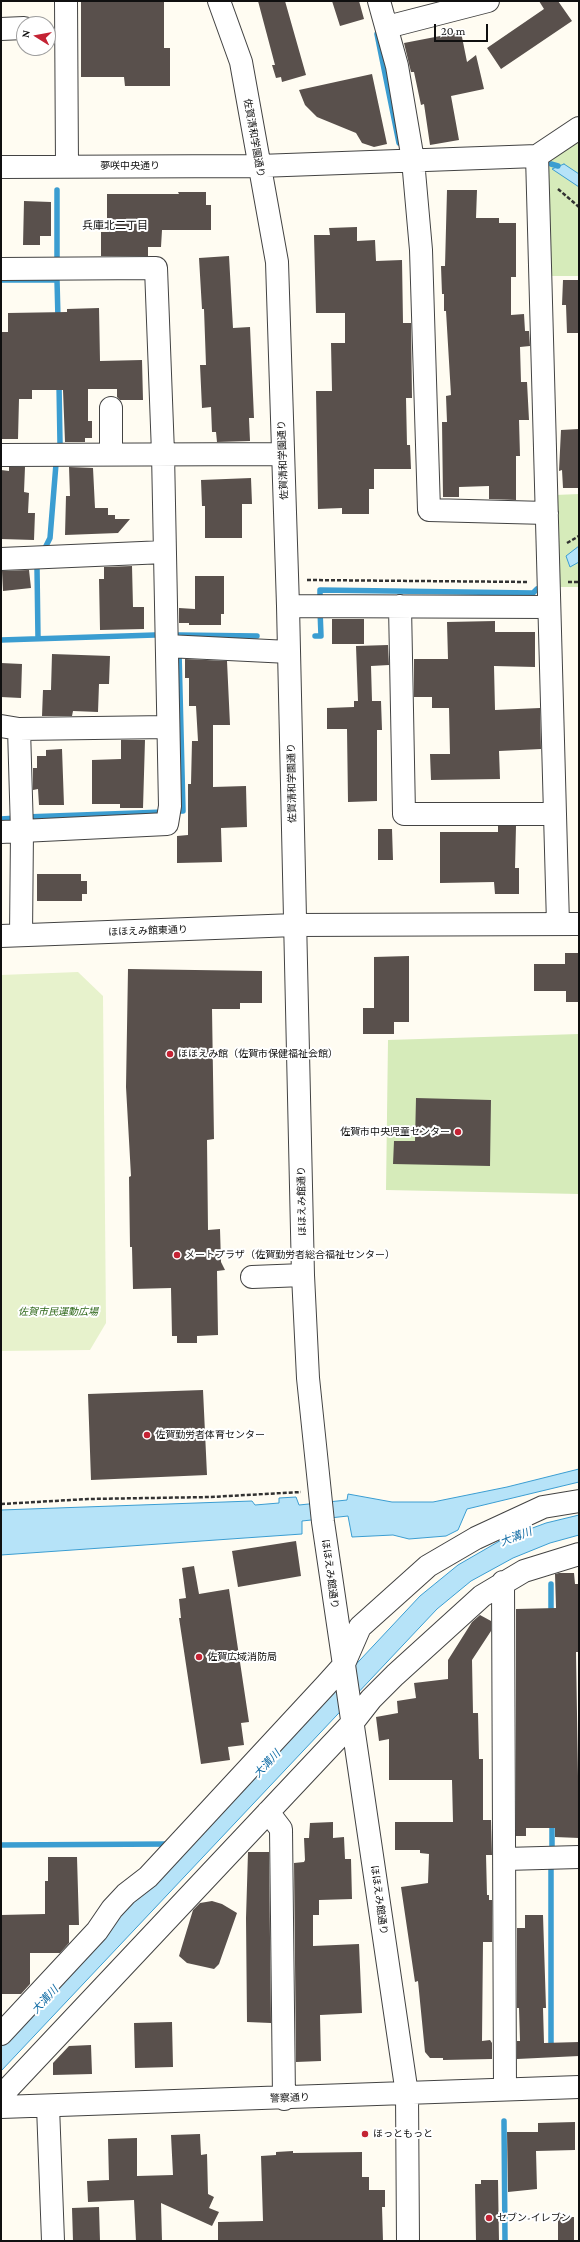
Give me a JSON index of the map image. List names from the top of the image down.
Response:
{
  "streets": {
    "street": [
      "佐賀清和学園通り",
      "夢咲中央通り",
      "ほほえみ館東通り",
      "ほほえみ館通り",
      "警察通り"
    ]
  },
  "crossings": [
    ["佐賀清和学園通り", "夢咲中央通り"],
    ["佐賀清和学園通り", "ほほえみ館東通り"],
    ["佐賀清和学園通り", "ほほえみ館通り"],
    ["ほほえみ館東通り", "ほほえみ館通り"],
    ["ほほえみ館通り", "警察通り"]
  ],
  "districts": ["兵庫北二丁目"],
  "water": ["大溝川"],
  "parks": ["佐賀市民運動広場"],
  "places": [
    "ほほえみ館（佐賀市保健福祉会館）",
    "佐賀市中央児童センター",
    "メートプラザ（佐賀勤労者総合福祉センター）",
    "佐賀勤労者体育センター",
    "佐賀広域消防局",
    "ほっともっと",
    "セブン-イレブン"
  ],
  "scale_bar": "20 m",
  "north": "left"
}
